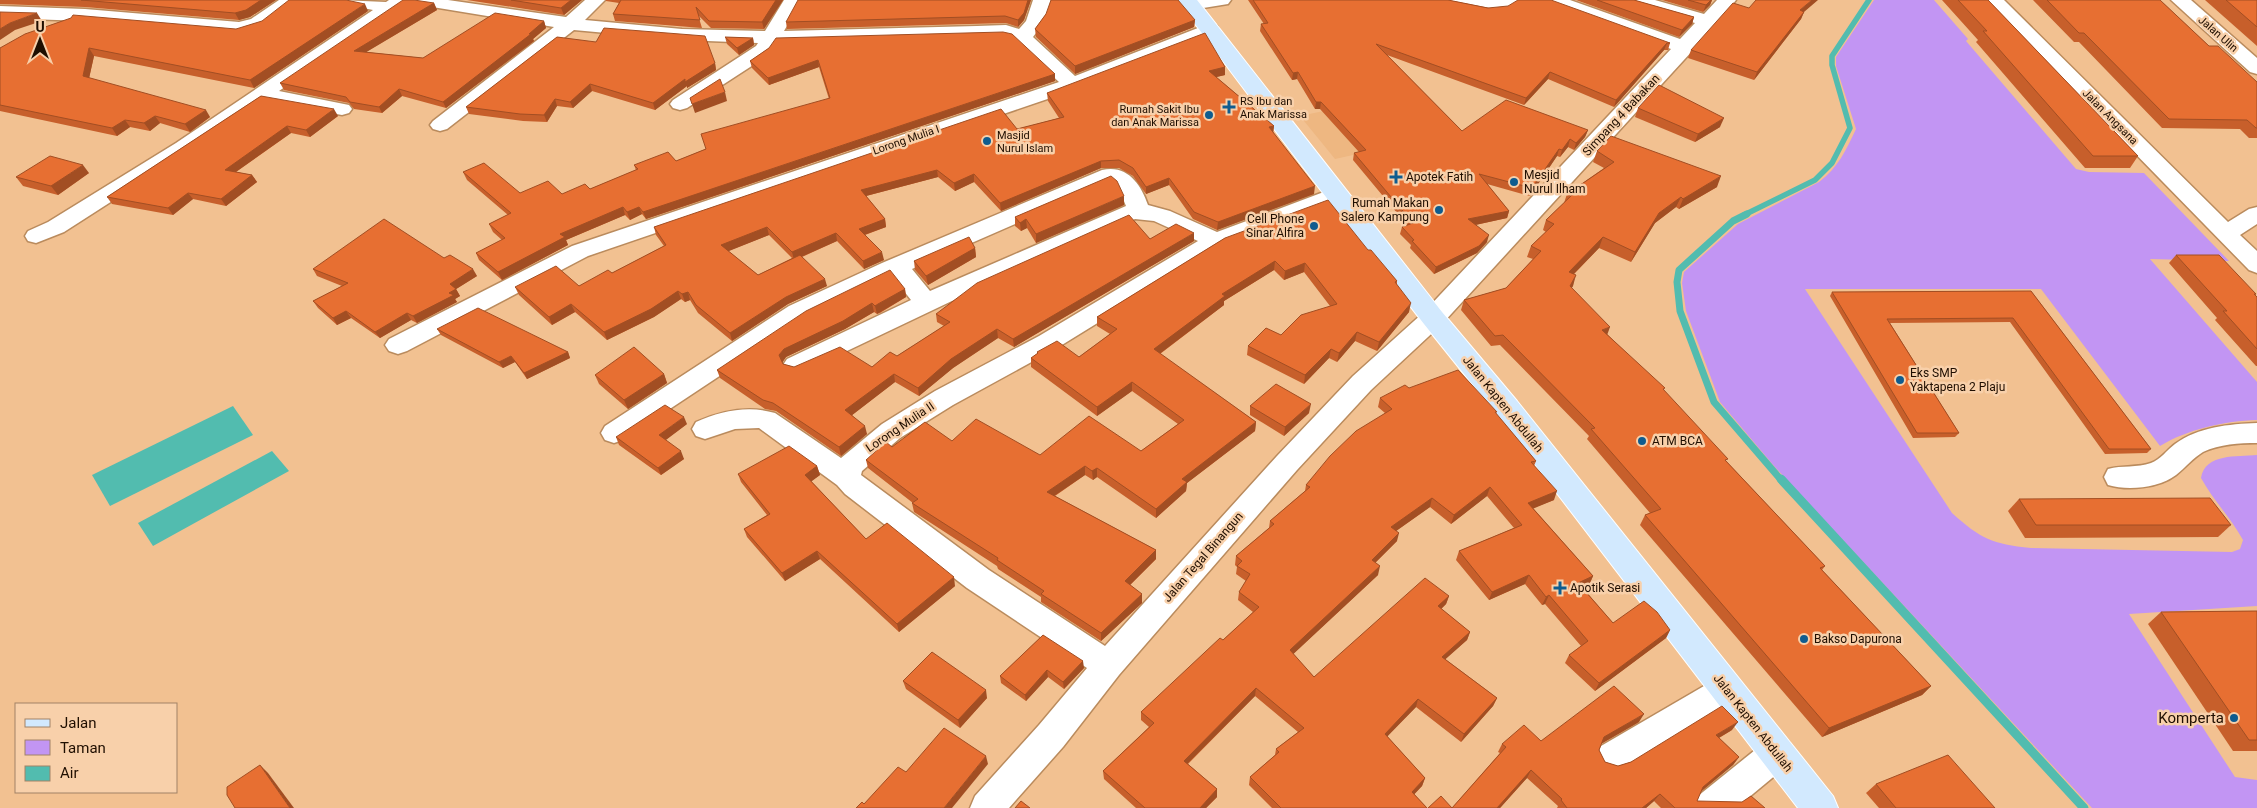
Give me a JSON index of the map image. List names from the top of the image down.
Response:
{
  "streets": {
    "main road": ["Jalan Kapten Abdullah"],
    "street": [
      "Jalan Ulin",
      "Simpang 4 Babakan",
      "Jalan Angsana",
      "Lorong Mulia I",
      "Lorong Mulia II",
      "Jalan Tegal Binangun"
    ]
  },
  "crossings": [
    ["Simpang 4 Babakan", "Jalan Kapten Abdullah"],
    ["Simpang 4 Babakan", "Jalan Tegal Binangun"],
    ["Lorong Mulia I", "Jalan Kapten Abdullah"],
    ["Jalan Kapten Abdullah", "Lorong Mulia II"],
    ["Jalan Kapten Abdullah", "Jalan Tegal Binangun"]
  ],
  "places": {
    "health": ["RS Ibu dan Anak Marissa", "Apotek Fatih", "Apotik Serasi"],
    "other": [
      "Rumah Sakit Ibu dan Anak Marissa",
      "Masjid Nurul Islam",
      "Mesjid Nurul Ilham",
      "Rumah Makan Salero Kampung",
      "Cell Phone Sinar Alfira",
      "Eks SMP Yaktapena 2 Plaju",
      "ATM BCA",
      "Bakso Dapurona",
      "Komperta"
    ]
  },
  "legend": ["Jalan", "Taman", "Air"],
  "north": "top"
}
